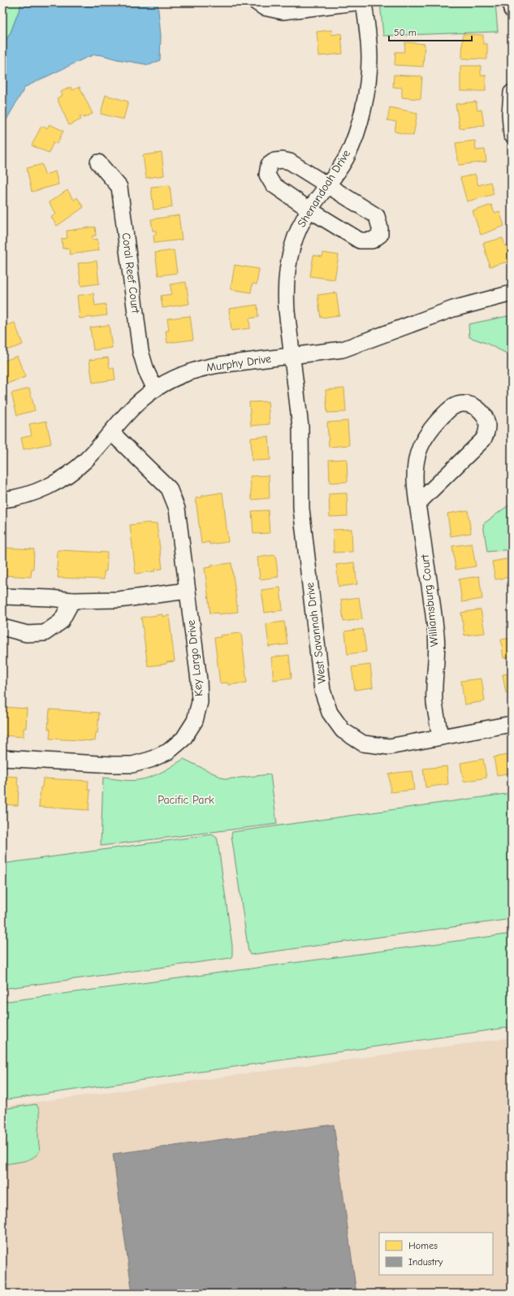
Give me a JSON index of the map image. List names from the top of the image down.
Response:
{
  "streets": {
    "street": [
      "Shenandoah Drive",
      "Coral Reef Court",
      "Murphy Drive",
      "Williamsburg Court",
      "West Savannah Drive",
      "Key Largo Drive"
    ]
  },
  "crossings": [
    ["Shenandoah Drive", "Murphy Drive"],
    ["Shenandoah Drive", "West Savannah Drive"],
    ["Coral Reef Court", "Murphy Drive"],
    ["Murphy Drive", "West Savannah Drive"],
    ["Murphy Drive", "Key Largo Drive"],
    ["Williamsburg Court", "West Savannah Drive"]
  ],
  "parks": ["Pacific Park"],
  "legend": ["Homes", "Industry"],
  "scale_bar": "50 m"
}
